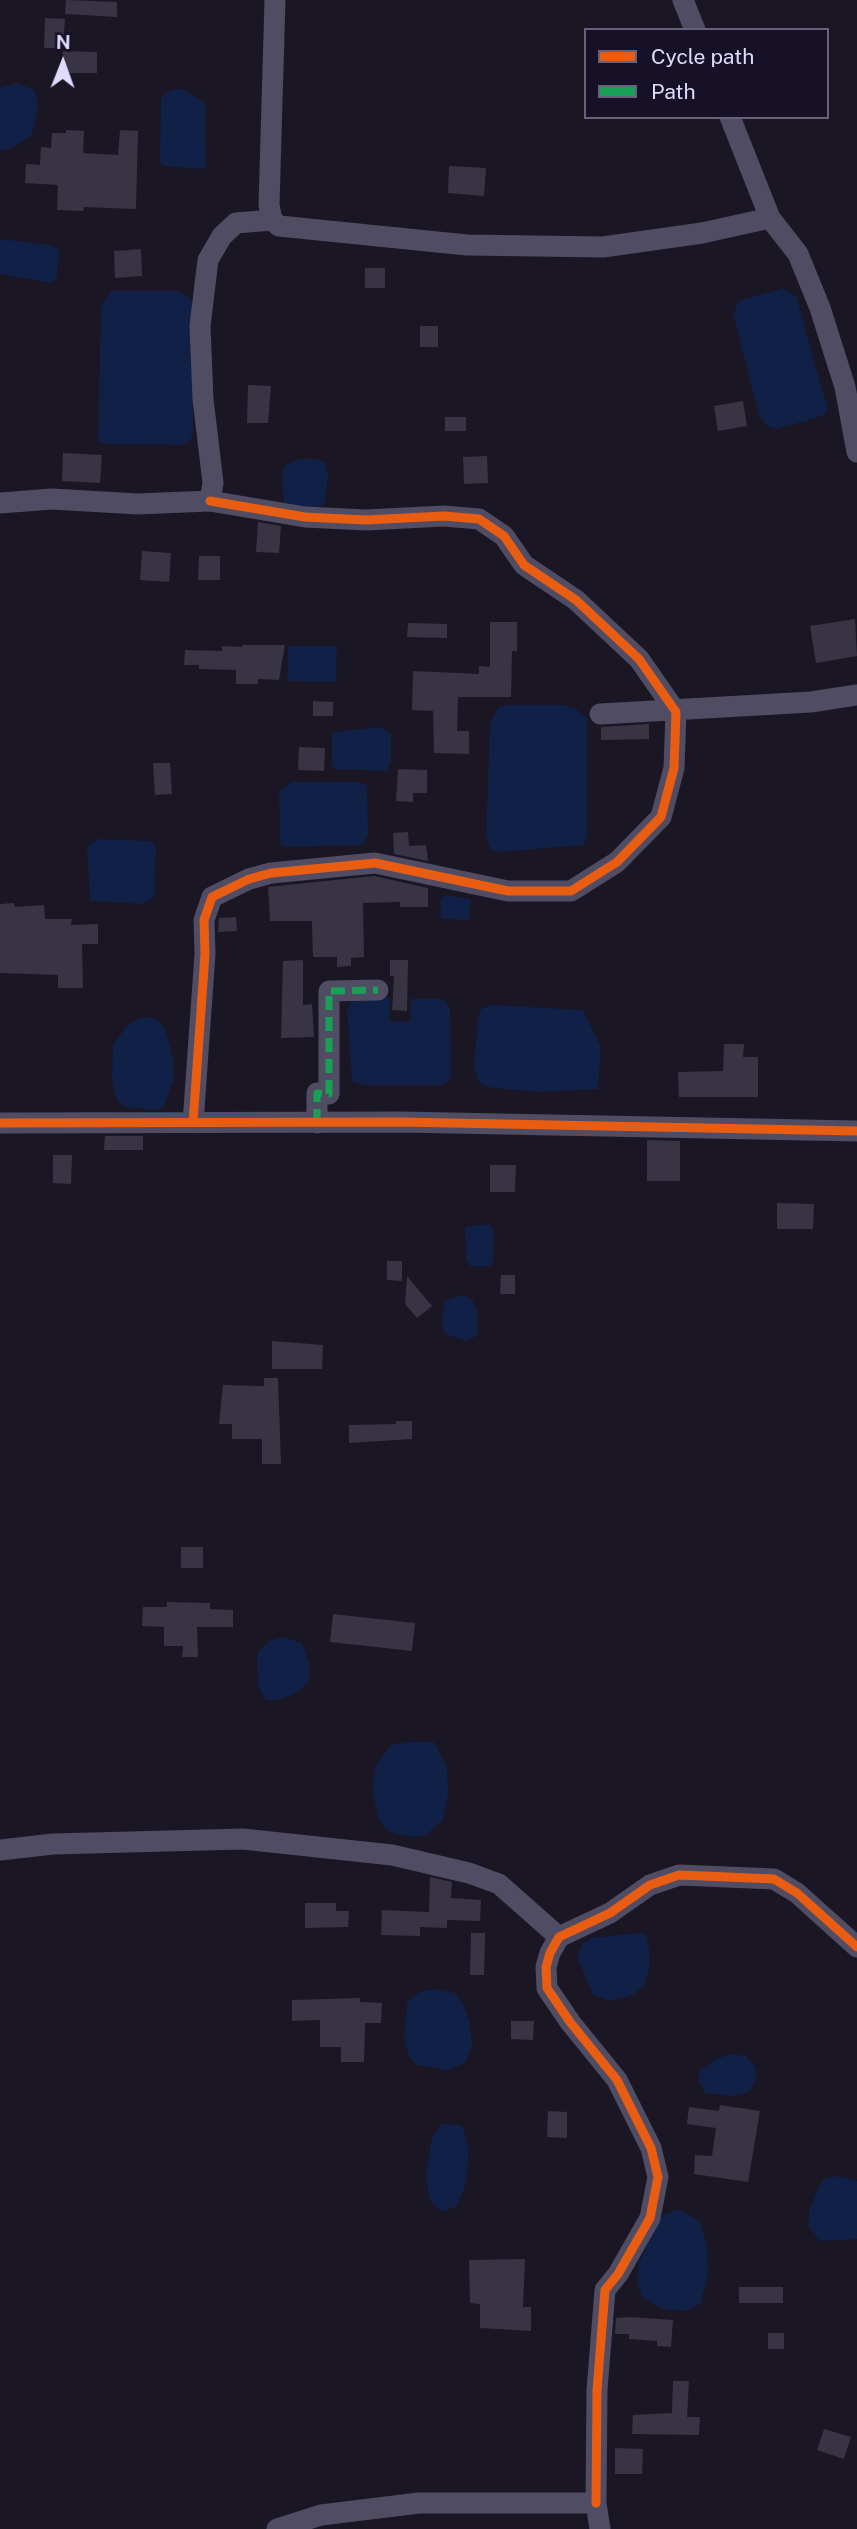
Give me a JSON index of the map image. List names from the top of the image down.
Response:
{
  "legend": ["Cycle path", "Path"],
  "north": "top"
}
